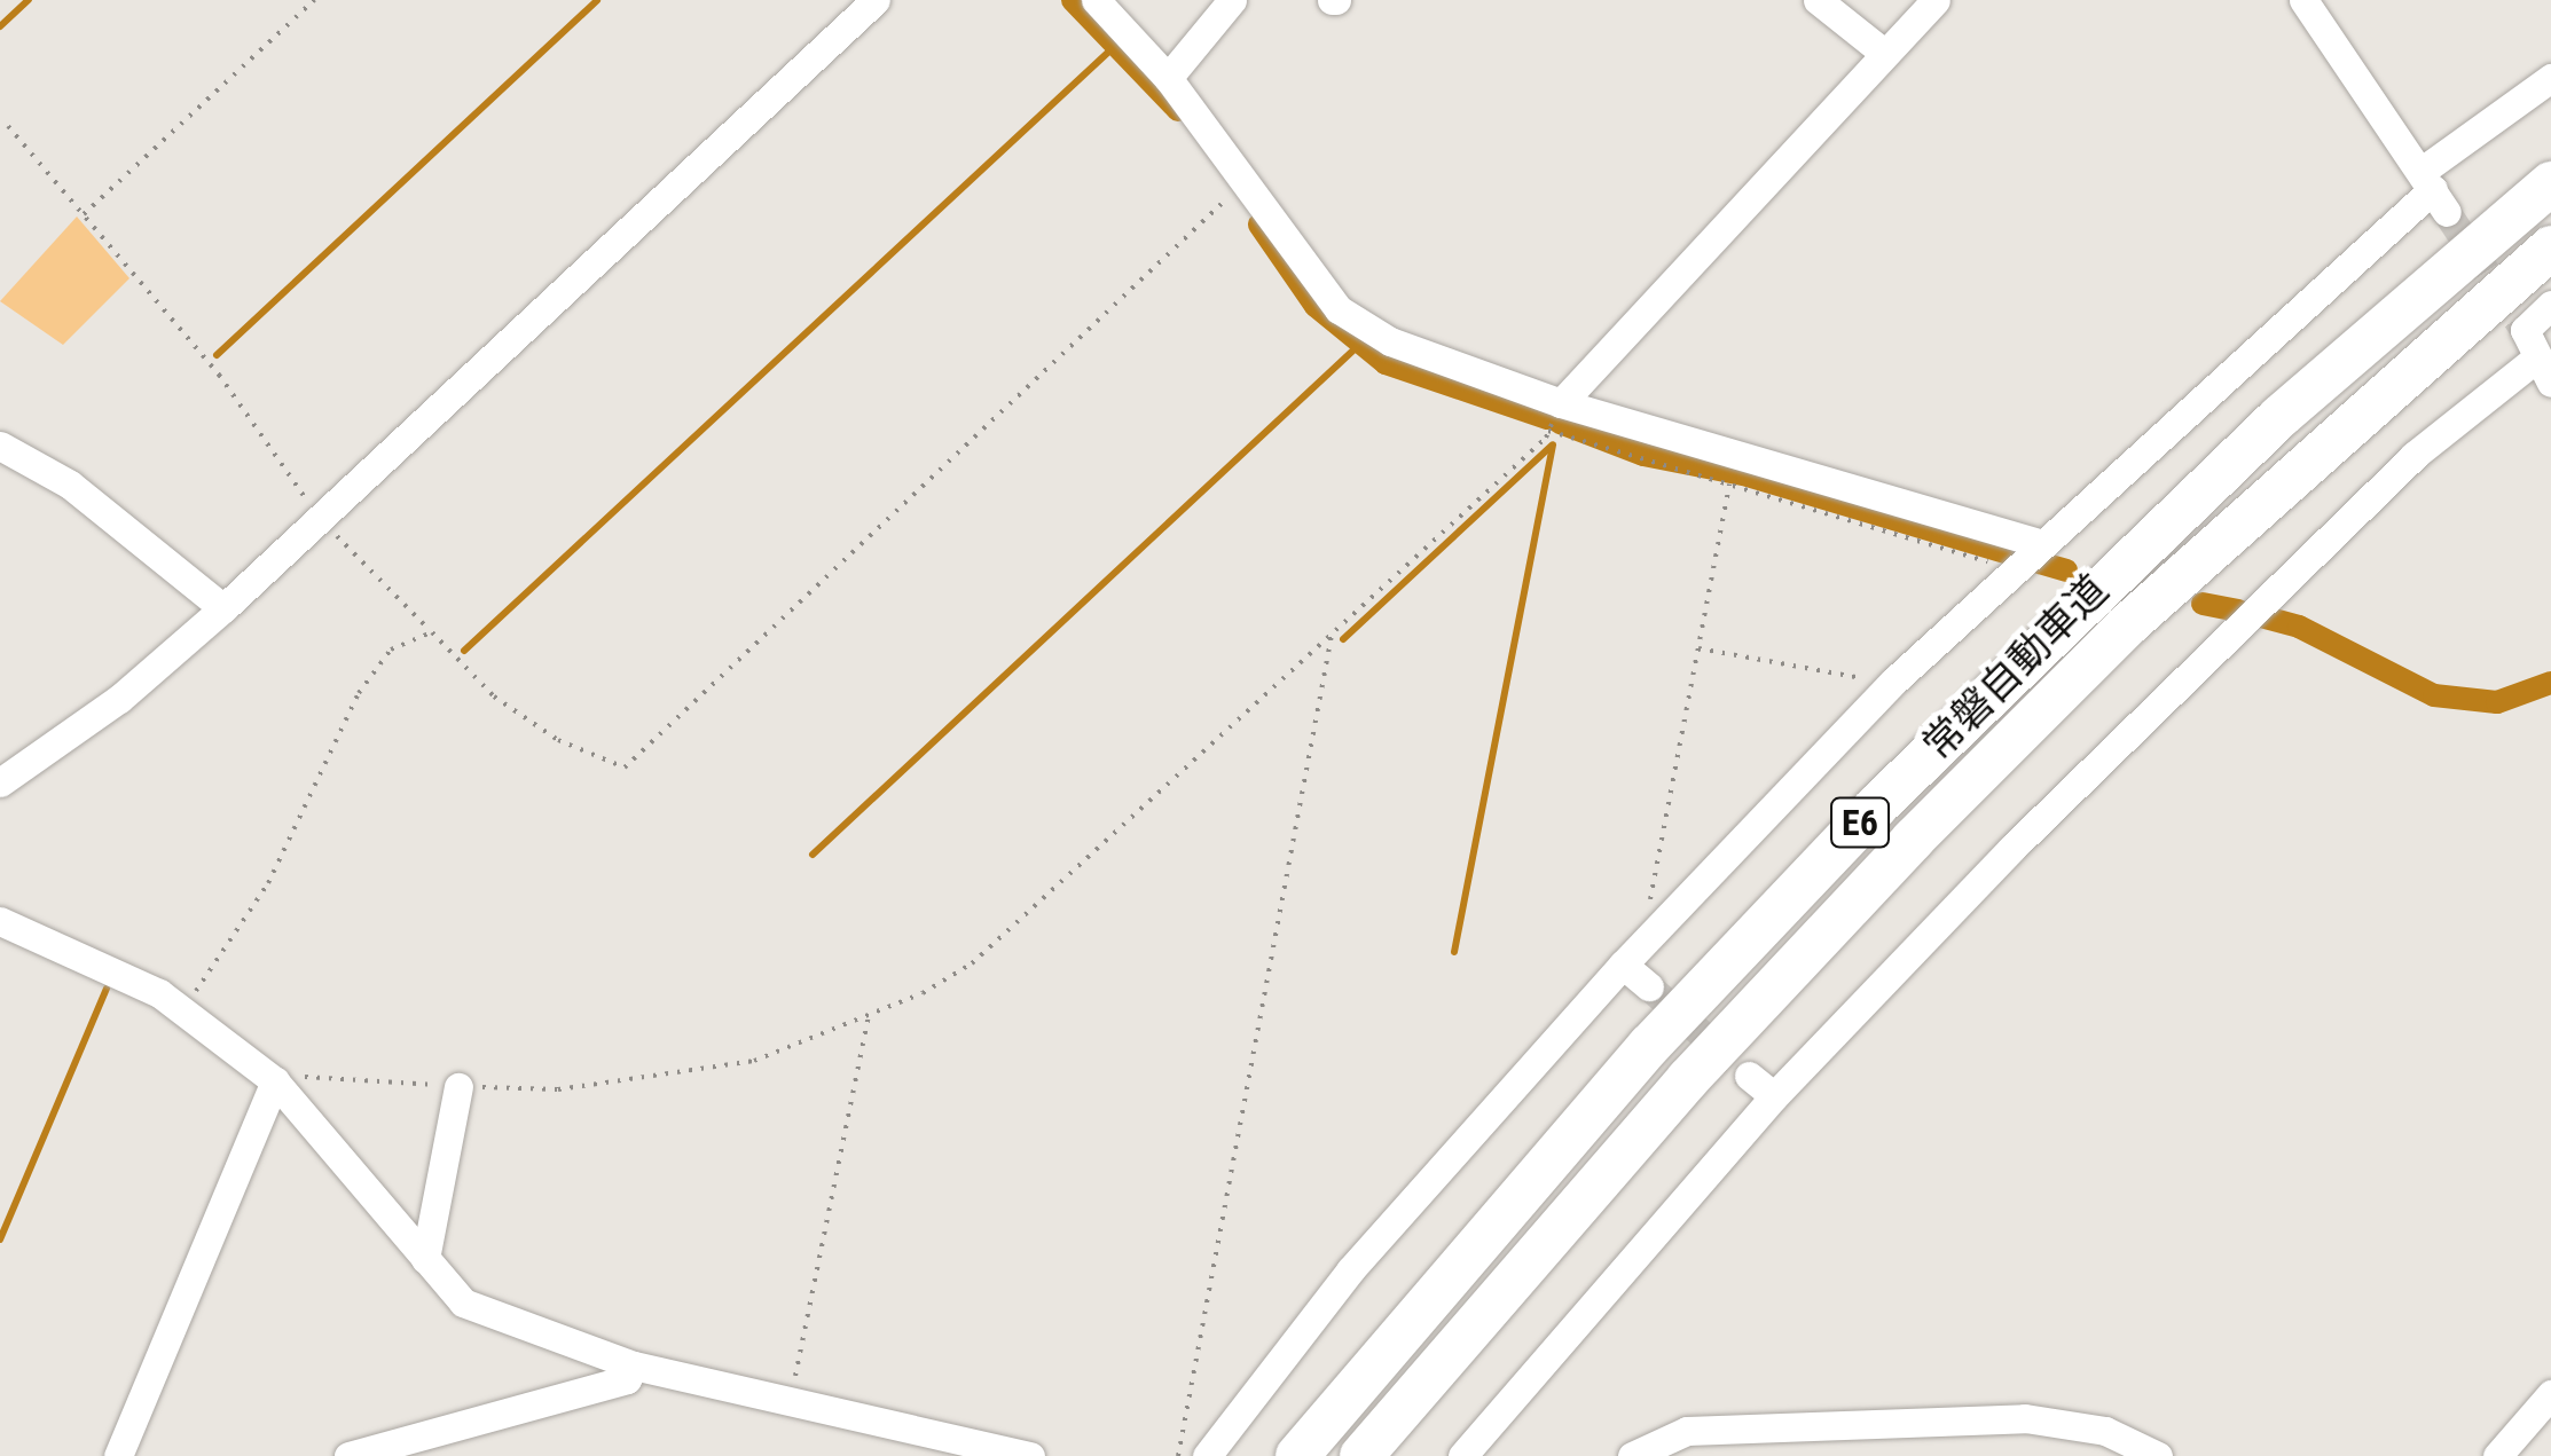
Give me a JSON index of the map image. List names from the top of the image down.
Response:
{
  "streets": {
    "highway": ["常磐自動車道", "E6"]
  }
}
